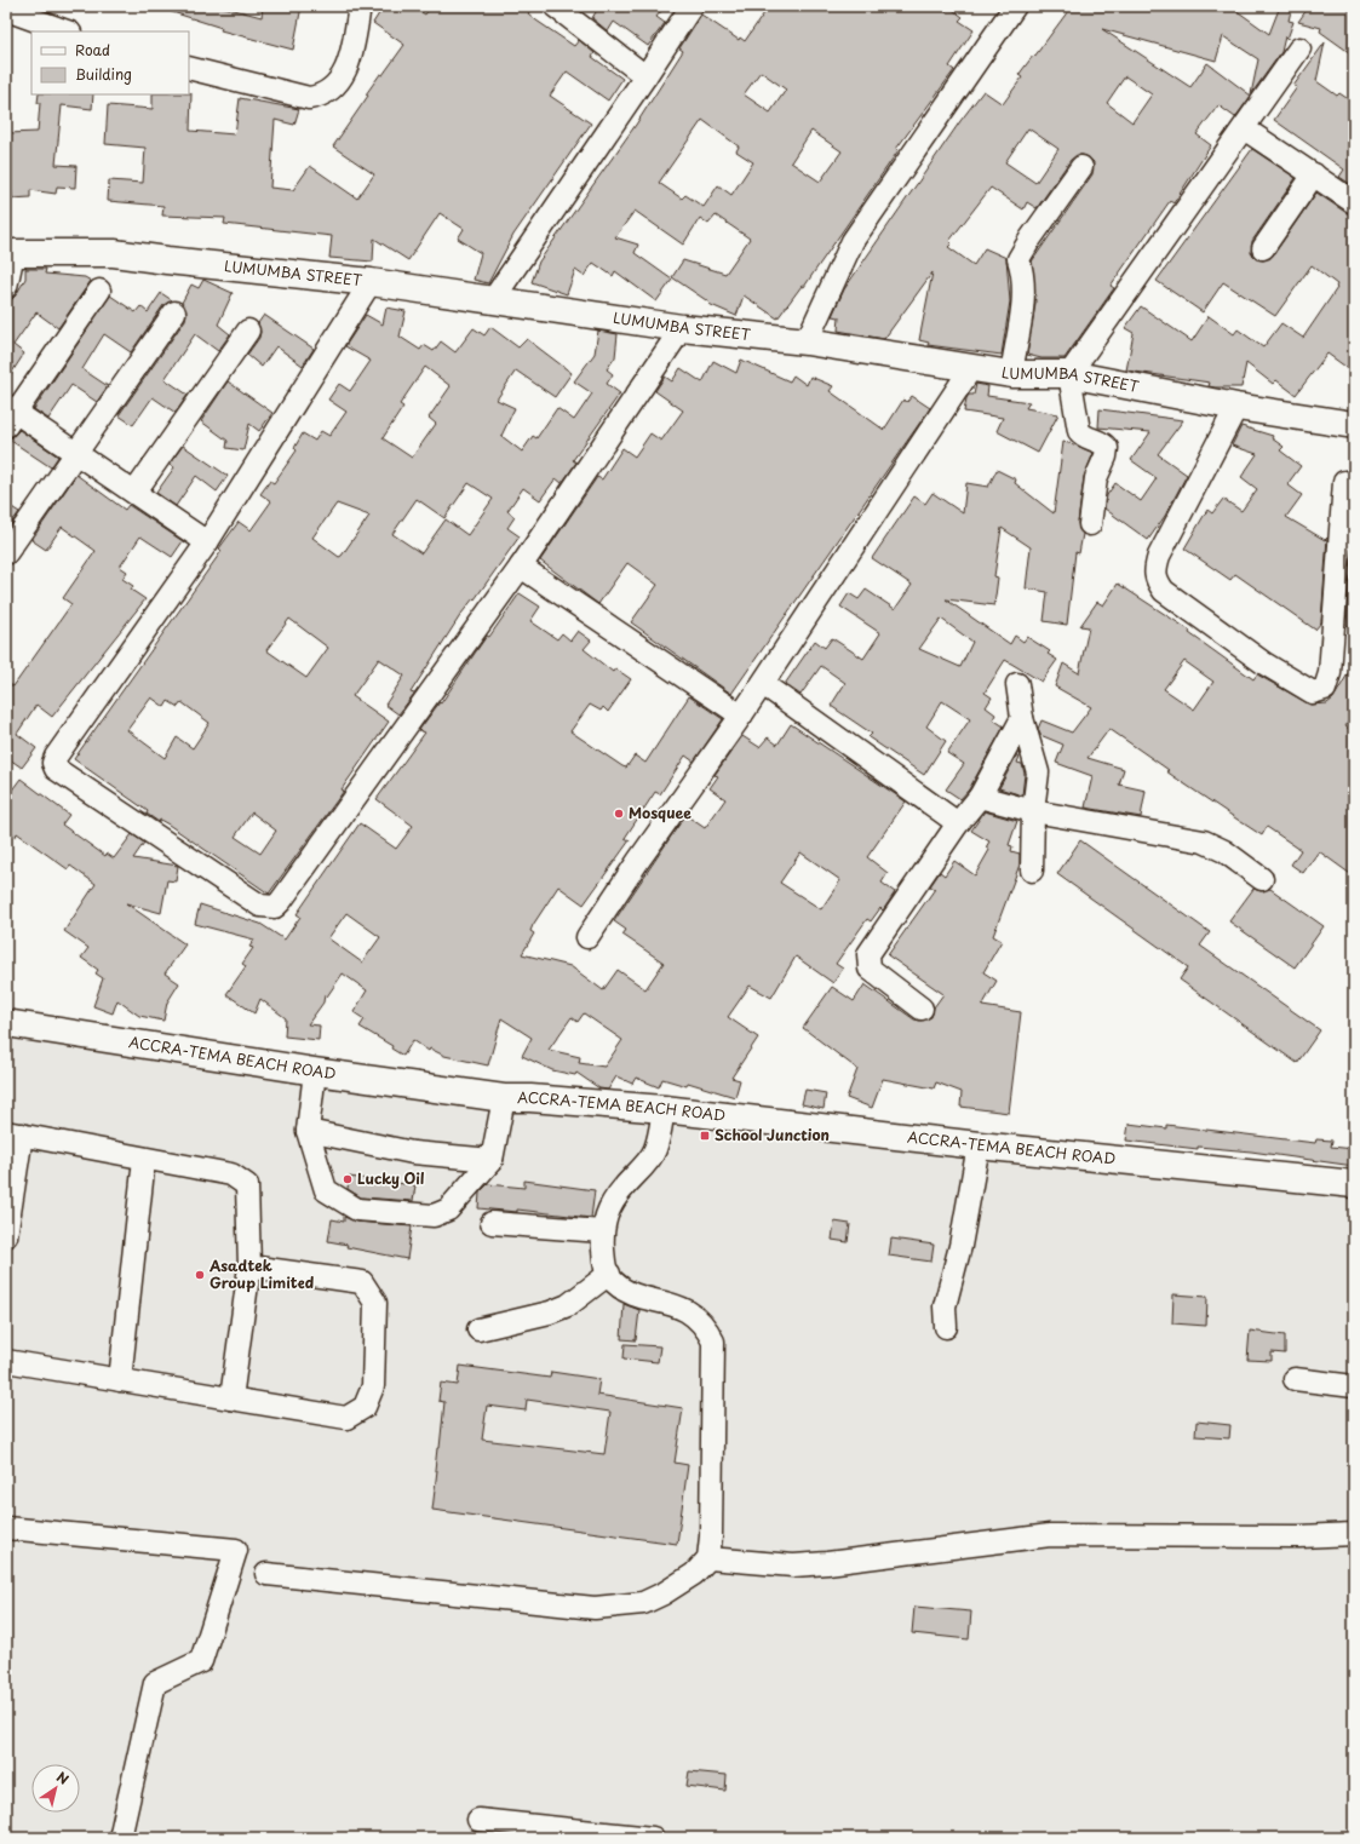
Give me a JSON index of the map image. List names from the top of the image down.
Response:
{
  "streets": {
    "main road": ["LUMUMBA STREET", "ACCRA-TEMA BEACH ROAD"]
  },
  "places": {
    "other": ["Mosquee", "Lucky Oil", "Asadtek Group Limited"],
    "transit": ["School Junction"]
  },
  "legend": ["Road", "Building"],
  "north": "top right"
}
